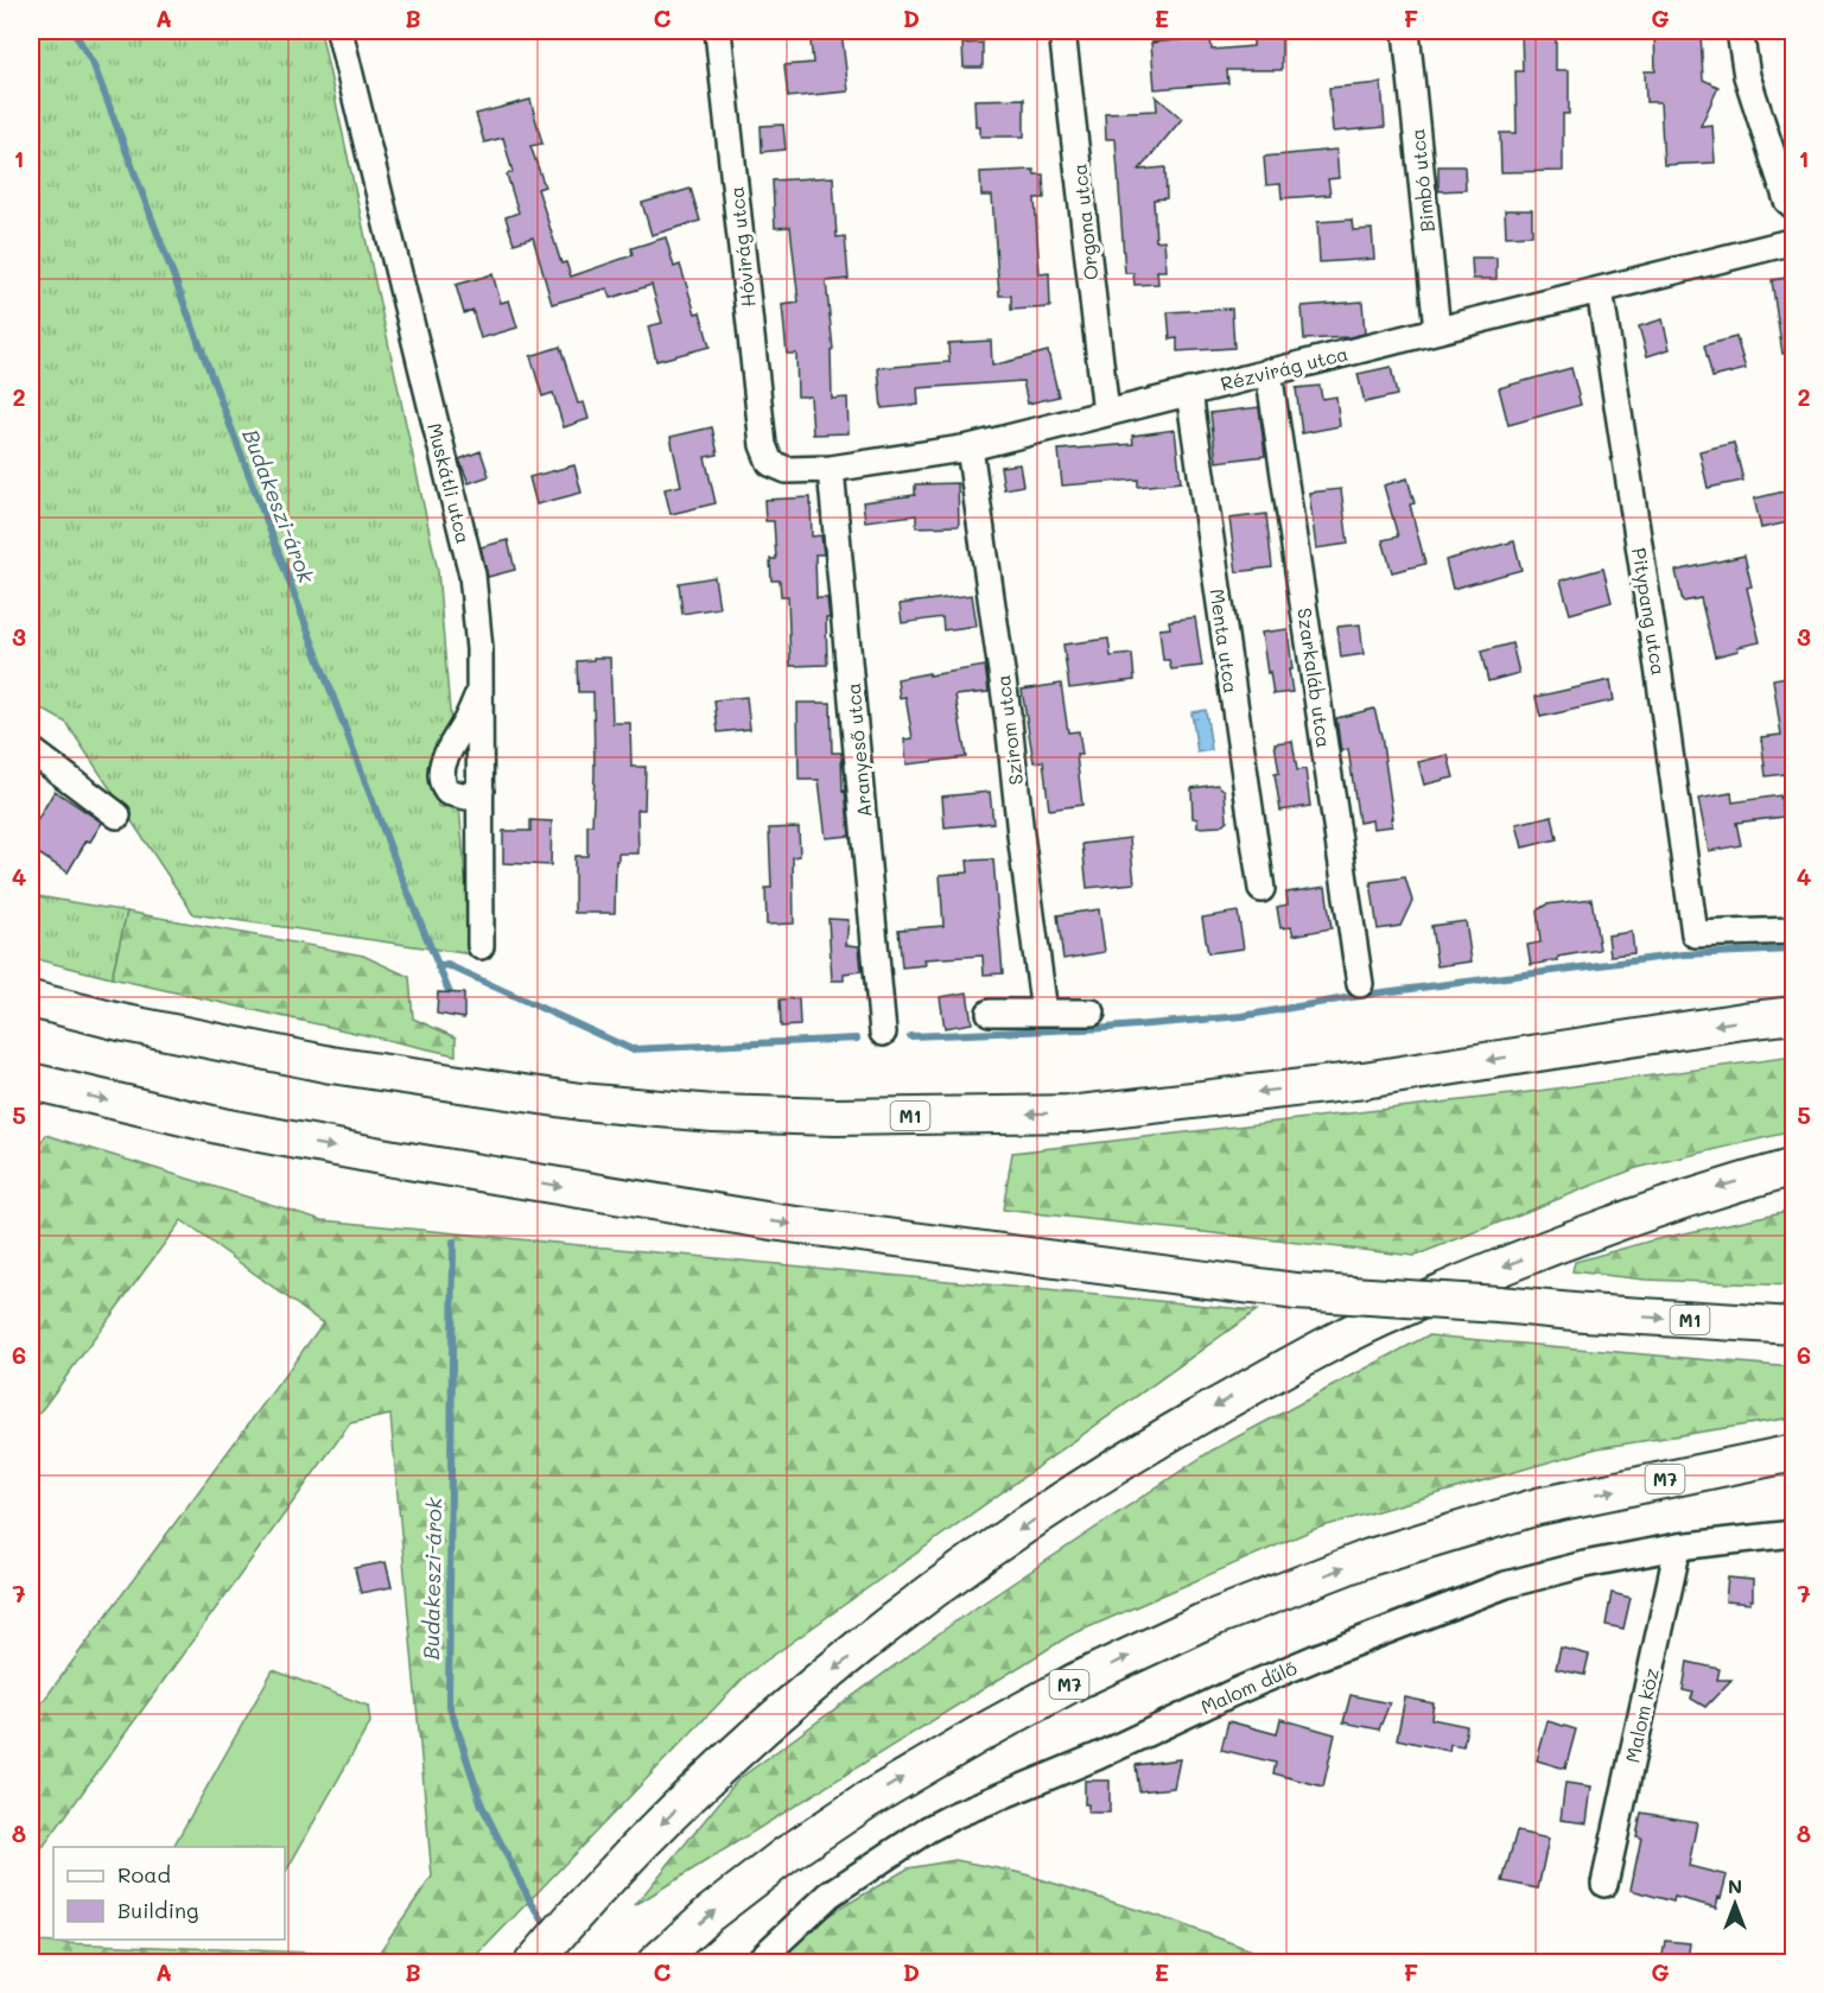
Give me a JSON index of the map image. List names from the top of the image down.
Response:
{
  "streets": {
    "highway": ["M1", "M7"],
    "street": [
      "Bimbó utca",
      "Orgona utca",
      "Hóvirág utca",
      "Rézvirág utca",
      "Muskátli utca",
      "Pitypang utca",
      "Menta utca",
      "Szarkaláb utca",
      "Szirom utca",
      "Aranyeső utca",
      "Malom dűlő",
      "Malom köz"
    ]
  },
  "crossings": [
    ["Bimbó utca", "Rézvirág utca"],
    ["Orgona utca", "Rézvirág utca"],
    ["Hóvirág utca", "Rézvirág utca"],
    ["Rézvirág utca", "Pitypang utca"],
    ["Rézvirág utca", "Menta utca"],
    ["Rézvirág utca", "Szarkaláb utca"],
    ["Rézvirág utca", "Szirom utca"],
    ["Rézvirág utca", "Aranyeső utca"],
    ["Malom dűlő", "Malom köz"]
  ],
  "water": ["Budakeszi-árok"],
  "legend": ["Road", "Building"],
  "north": "top",
  "grid": {
    "columns": [
      "A",
      "B",
      "C",
      "D",
      "E",
      "F",
      "G"
    ],
    "rows": [
      "1",
      "2",
      "3",
      "4",
      "5",
      "6",
      "7",
      "8"
    ]
  }
}
